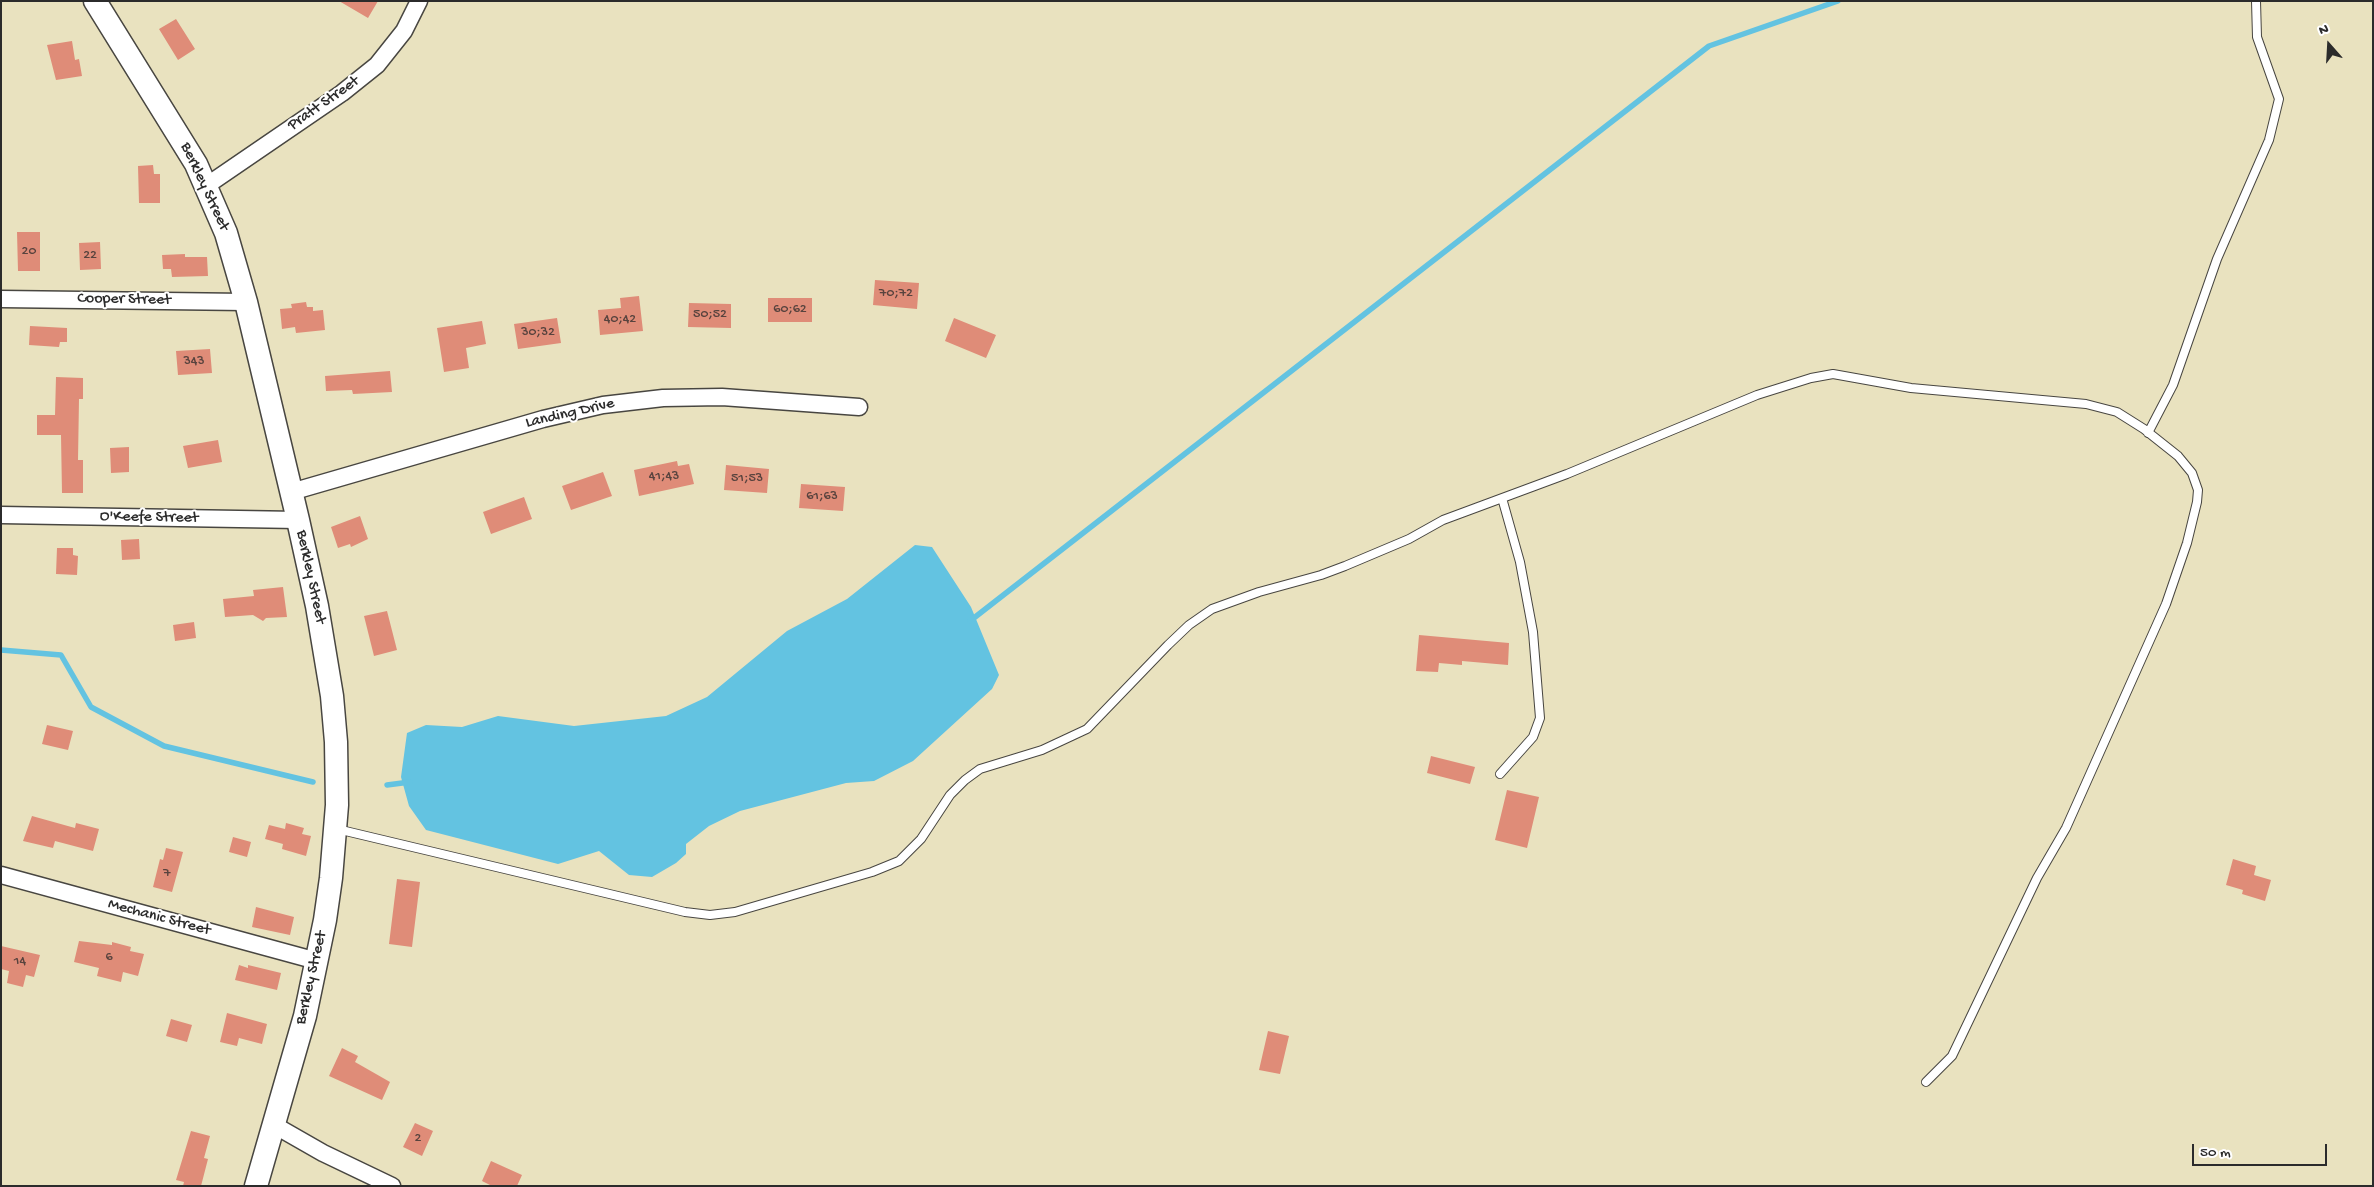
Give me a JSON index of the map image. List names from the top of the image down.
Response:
{
  "streets": {
    "main road": ["Berkley Street"],
    "street": [
      "Pratt Street",
      "Cooper Street",
      "Landing Drive",
      "O'Keefe Street",
      "Mechanic Street"
    ]
  },
  "crossings": [
    ["Pratt Street", "Berkley Street"],
    ["Berkley Street", "Cooper Street"],
    ["Berkley Street", "Landing Drive"],
    ["Berkley Street", "O'Keefe Street"],
    ["Berkley Street", "Mechanic Street"]
  ],
  "house_numbers": [
    "20",
    "22",
    "70;72",
    "60;62",
    "50;52",
    "40;42",
    "30;32",
    "343",
    "41;43",
    "51;53",
    "61;63",
    "7",
    "6",
    "14",
    "2"
  ],
  "scale_bar": "50 m",
  "north": "top"
}
